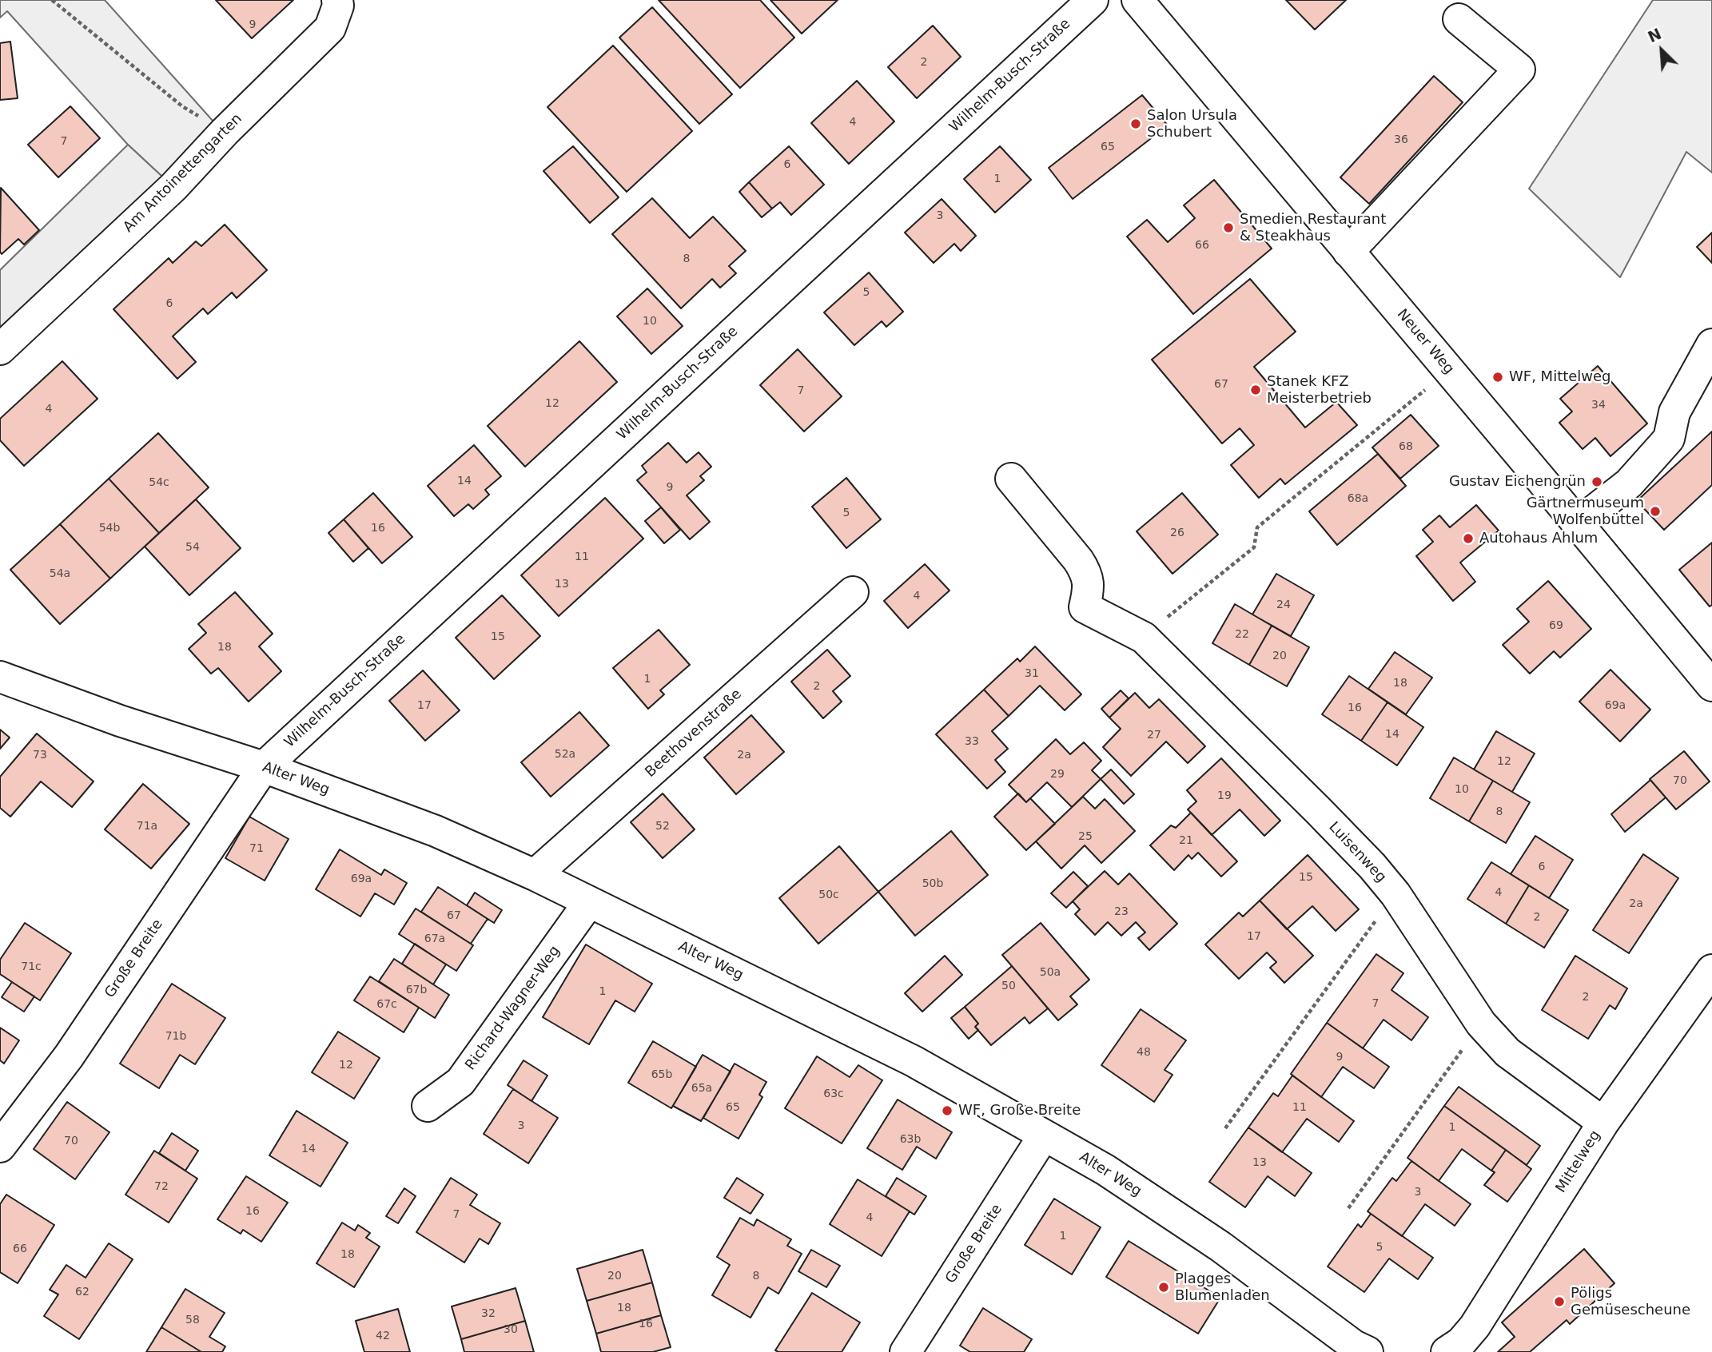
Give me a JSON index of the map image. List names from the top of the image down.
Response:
{
  "streets": {
    "street": [
      "Wilhelm-Busch-Straße",
      "Am Antoinettengarten",
      "Neuer Weg",
      "Beethovenstraße",
      "Alter Weg",
      "Luisenweg",
      "Große Breite",
      "Richard-Wagner-Weg",
      "Mittelweg"
    ]
  },
  "crossings": [
    ["Wilhelm-Busch-Straße", "Alter Weg"],
    ["Wilhelm-Busch-Straße", "Große Breite"],
    ["Beethovenstraße", "Alter Weg"],
    ["Alter Weg", "Große Breite"],
    ["Alter Weg", "Richard-Wagner-Weg"],
    ["Luisenweg", "Mittelweg"]
  ],
  "places": [
    "Salon Ursula Schubert",
    "Smedien Restaurant & Steakhaus",
    "WF, Mittelweg",
    "Stanek KFZ Meisterbetrieb",
    "Gustav Eichengrün",
    "Gärtnermuseum Wolfenbüttel",
    "Autohaus Ahlum",
    "WF, Große Breite",
    "Plagges Blumenladen",
    "Pöligs Gemüsescheune"
  ],
  "house_numbers": [
    "9",
    "2",
    "4",
    "36",
    "7",
    "65",
    "6",
    "1",
    "3",
    "66",
    "8",
    "5",
    "6",
    "10",
    "67",
    "7",
    "12",
    "34",
    "4",
    "68",
    "14",
    "54c",
    "9",
    "68a",
    "5",
    "54b",
    "16",
    "26",
    "54",
    "11",
    "54a",
    "13",
    "4",
    "24",
    "69",
    "22",
    "15",
    "18",
    "20",
    "31",
    "1",
    "18",
    "2",
    "17",
    "69a",
    "16",
    "14",
    "27",
    "33",
    "52a",
    "73",
    "2a",
    "12",
    "29",
    "70",
    "10",
    "19",
    "8",
    "71a",
    "52",
    "25",
    "21",
    "71",
    "6",
    "15",
    "69a",
    "50b",
    "4",
    "50c",
    "2a",
    "23",
    "67",
    "2",
    "17",
    "67a",
    "71c",
    "50a",
    "50",
    "67b",
    "1",
    "2",
    "7",
    "67c",
    "71b",
    "48",
    "9",
    "12",
    "65b",
    "65a",
    "63c",
    "65",
    "11",
    "3",
    "1",
    "63b",
    "70",
    "14",
    "13",
    "72",
    "3",
    "16",
    "7",
    "4",
    "1",
    "5",
    "66",
    "18",
    "20",
    "8",
    "62",
    "18",
    "32",
    "58",
    "16",
    "30",
    "42"
  ],
  "north": "top left"
}
